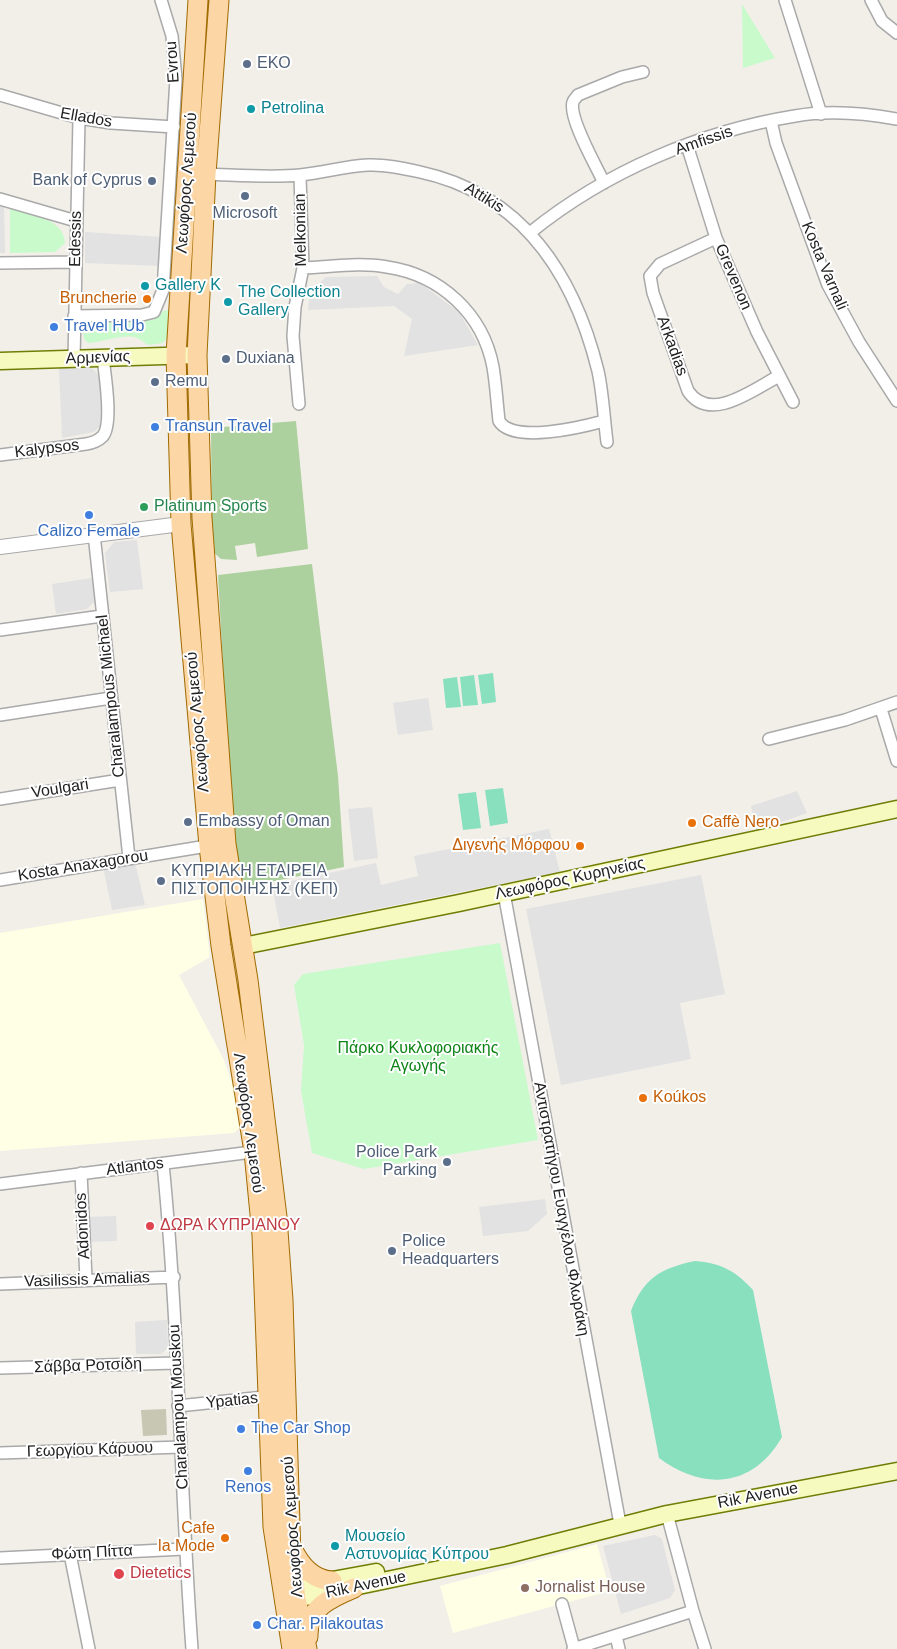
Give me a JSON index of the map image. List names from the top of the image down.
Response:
{
  "streets": {
    "main road": [
      "Λεωφόρος Λεμεσού",
      "Αρμενίας",
      "Λεωφόρος Κυρηνείας",
      "Rik Avenue"
    ],
    "street": [
      "Evrou",
      "Ellados",
      "Amfissis",
      "Attikis",
      "Melkonian",
      "Edessis",
      "Kosta Varnali",
      "Grevenon",
      "Arkadias",
      "Kalypsos",
      "Charalampous Michael",
      "Voulgari",
      "Kosta Anaxagorou",
      "Atlantos",
      "Αντιστρατήγου Ευαγγέλου Φλωράκη",
      "Adonidos",
      "Vasilissis Amalias",
      "Σάββα Ροτσίδη",
      "Ypatias",
      "Charalampou Mouskou",
      "Γεωργίου Κάρυου",
      "Φώτη Πίττα"
    ]
  },
  "crossings": [
    ["Evrou", "Ellados"],
    ["Evrou", "Edessis"],
    ["Ellados", "Edessis"],
    ["Amfissis", "Attikis"],
    ["Amfissis", "Kosta Varnali"],
    ["Amfissis", "Grevenon"],
    ["Λεωφόρος Λεμεσού", "Attikis"],
    ["Λεωφόρος Λεμεσού", "Αρμενίας"],
    ["Λεωφόρος Λεμεσού", "Kosta Anaxagorou"],
    ["Λεωφόρος Λεμεσού", "Λεωφόρος Κυρηνείας"],
    ["Λεωφόρος Λεμεσού", "Atlantos"],
    ["Λεωφόρος Λεμεσού", "Ypatias"],
    ["Λεωφόρος Λεμεσού", "Rik Avenue"],
    ["Attikis", "Melkonian"],
    ["Edessis", "Αρμενίας"],
    ["Grevenon", "Arkadias"],
    ["Αρμενίας", "Kalypsos"],
    ["Charalampous Michael", "Voulgari"],
    ["Charalampous Michael", "Kosta Anaxagorou"],
    ["Λεωφόρος Κυρηνείας", "Αντιστρατήγου Ευαγγέλου Φλωράκη"],
    ["Atlantos", "Adonidos"],
    ["Atlantos", "Charalampou Mouskou"],
    ["Αντιστρατήγου Ευαγγέλου Φλωράκη", "Rik Avenue"],
    ["Adonidos", "Vasilissis Amalias"],
    ["Vasilissis Amalias", "Charalampou Mouskou"],
    ["Σάββα Ροτσίδη", "Charalampou Mouskou"],
    ["Ypatias", "Charalampou Mouskou"],
    ["Charalampou Mouskou", "Γεωργίου Κάρυου"],
    ["Charalampou Mouskou", "Φώτη Πίττα"]
  ],
  "parks": ["Πάρκο Κυκλοφοριακής Αγωγής"],
  "places": [
    "EKO",
    "Petrolina",
    "Bank of Cyprus",
    "Microsoft",
    "Gallery K",
    "Bruncherie",
    "The Collection Gallery",
    "Travel HUb",
    "Duxiana",
    "Remu",
    "Transun Travel",
    "Platinum Sports",
    "Calizo Female",
    "Embassy of Oman",
    "Caffè Nero",
    "Διγενής Μόρφου",
    "ΚΥΠΡΙΑΚΗ ΕΤΑΙΡΕΙΑ ΠΙΣΤΟΠΟΙΗΣΗΣ (ΚΕΠ)",
    "Koúkos",
    "Police Park Parking",
    "ΔΩΡΑ ΚΥΠΡΙΑΝΟΥ",
    "Police Headquarters",
    "The Car Shop",
    "Renos",
    "Cafe la Mode",
    "Μουσείο Αστυνομίας Κύπρου",
    "Dietetics",
    "Jornalist House",
    "Char. Pilakoutas"
  ]
}
